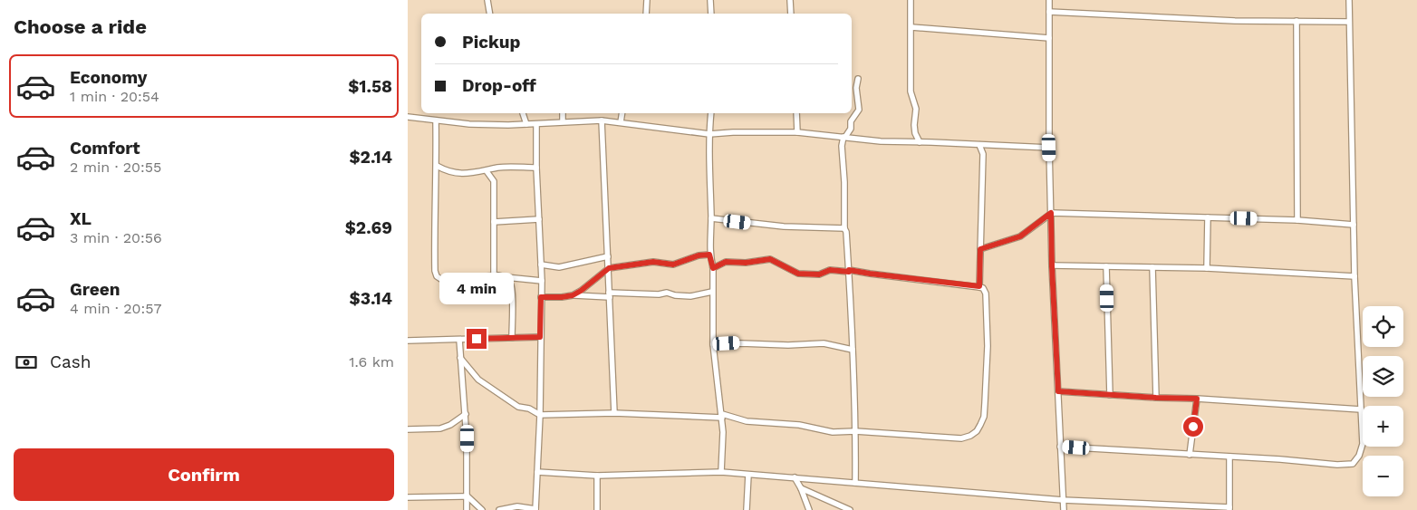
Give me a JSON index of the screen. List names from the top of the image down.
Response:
{
  "page": {
    "heading": "Choose a ride",
    "banner": ["Pickup", "Drop-off"],
    "list": [
      {
        "name": "Economy",
        "note": "1 min · 20:54",
        "value": "$1.58"
      },
      {
        "name": "Comfort",
        "note": "2 min · 20:55",
        "value": "$2.14"
      },
      {
        "name": "XL",
        "note": "3 min · 20:56",
        "value": "$2.69"
      },
      {
        "name": "Green",
        "note": "4 min · 20:57",
        "value": "$3.14"
      }
    ],
    "bubble": "4 min",
    "map_buttons": ["+", "−"],
    "pay": ["Cash", "1.6 km"],
    "buttons": "Confirm"
  }
}
